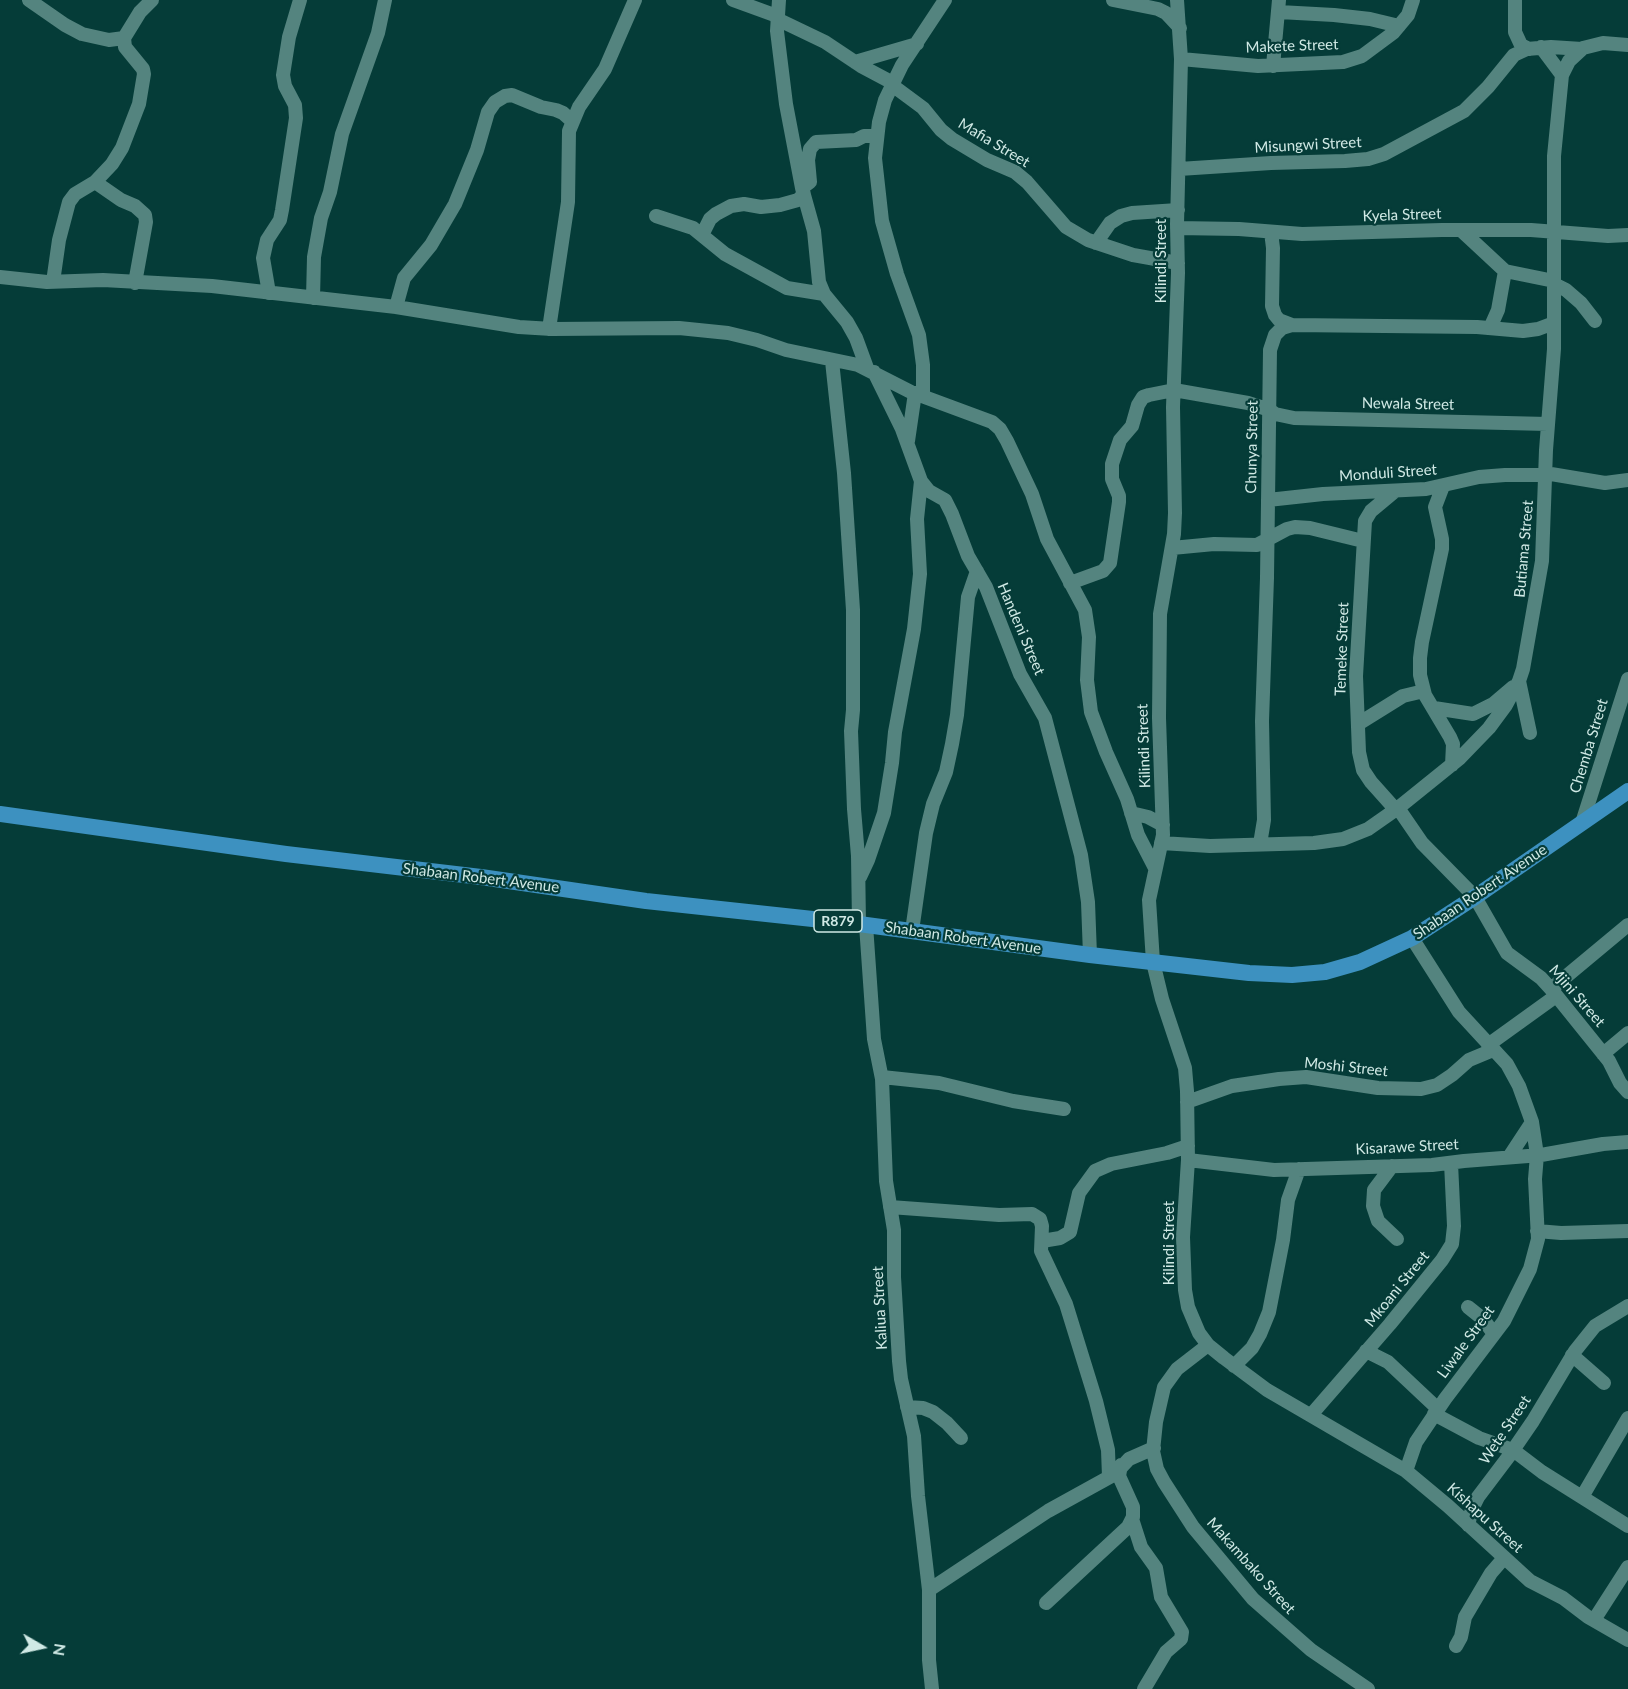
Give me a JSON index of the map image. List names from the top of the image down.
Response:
{
  "streets": {
    "main road": ["Shabaan Robert Avenue", "R879"],
    "street": [
      "Makete Street",
      "Mafia Street",
      "Misungwi Street",
      "Kyela Street",
      "Kilindi Street",
      "Newala Street",
      "Chunya Street",
      "Monduli Street",
      "Butiama Street",
      "Handeni Street",
      "Temeke Street",
      "Chemba Street",
      "Mjini Street",
      "Moshi Street",
      "Kisarawe Street",
      "Mkoani Street",
      "Kaliua Street",
      "Liwale Street",
      "Wete Street",
      "Kishapu Street",
      "Makambako Street"
    ]
  },
  "crossings": [
    ["Makete Street", "Kilindi Street"],
    ["Mafia Street", "Kilindi Street"],
    ["Misungwi Street", "Kilindi Street"],
    ["Kyela Street", "Kilindi Street"],
    ["Kyela Street", "Butiama Street"],
    ["Kilindi Street", "Newala Street"],
    ["Kilindi Street", "Butiama Street"],
    ["Kilindi Street", "Shabaan Robert Avenue"],
    ["Kilindi Street", "Moshi Street"],
    ["Kilindi Street", "Kisarawe Street"],
    ["Kilindi Street", "Mkoani Street"],
    ["Kilindi Street", "Kishapu Street"],
    ["Kilindi Street", "Makambako Street"],
    ["Newala Street", "Chunya Street"],
    ["Newala Street", "Butiama Street"],
    ["Chunya Street", "Monduli Street"],
    ["Chunya Street", "Butiama Street"],
    ["Monduli Street", "Butiama Street"],
    ["Monduli Street", "Temeke Street"],
    ["Butiama Street", "Temeke Street"],
    ["Butiama Street", "Mjini Street"],
    ["Handeni Street", "Shabaan Robert Avenue"],
    ["Temeke Street", "Mjini Street"],
    ["Chemba Street", "Shabaan Robert Avenue"],
    ["Shabaan Robert Avenue", "Mjini Street"],
    ["Shabaan Robert Avenue", "Kaliua Street"],
    ["Mjini Street", "Moshi Street"],
    ["Kisarawe Street", "Mkoani Street"],
    ["Kisarawe Street", "Liwale Street"],
    ["Mkoani Street", "Kishapu Street"],
    ["Liwale Street", "Kishapu Street"],
    ["Wete Street", "Kishapu Street"]
  ],
  "north": "right"
}
